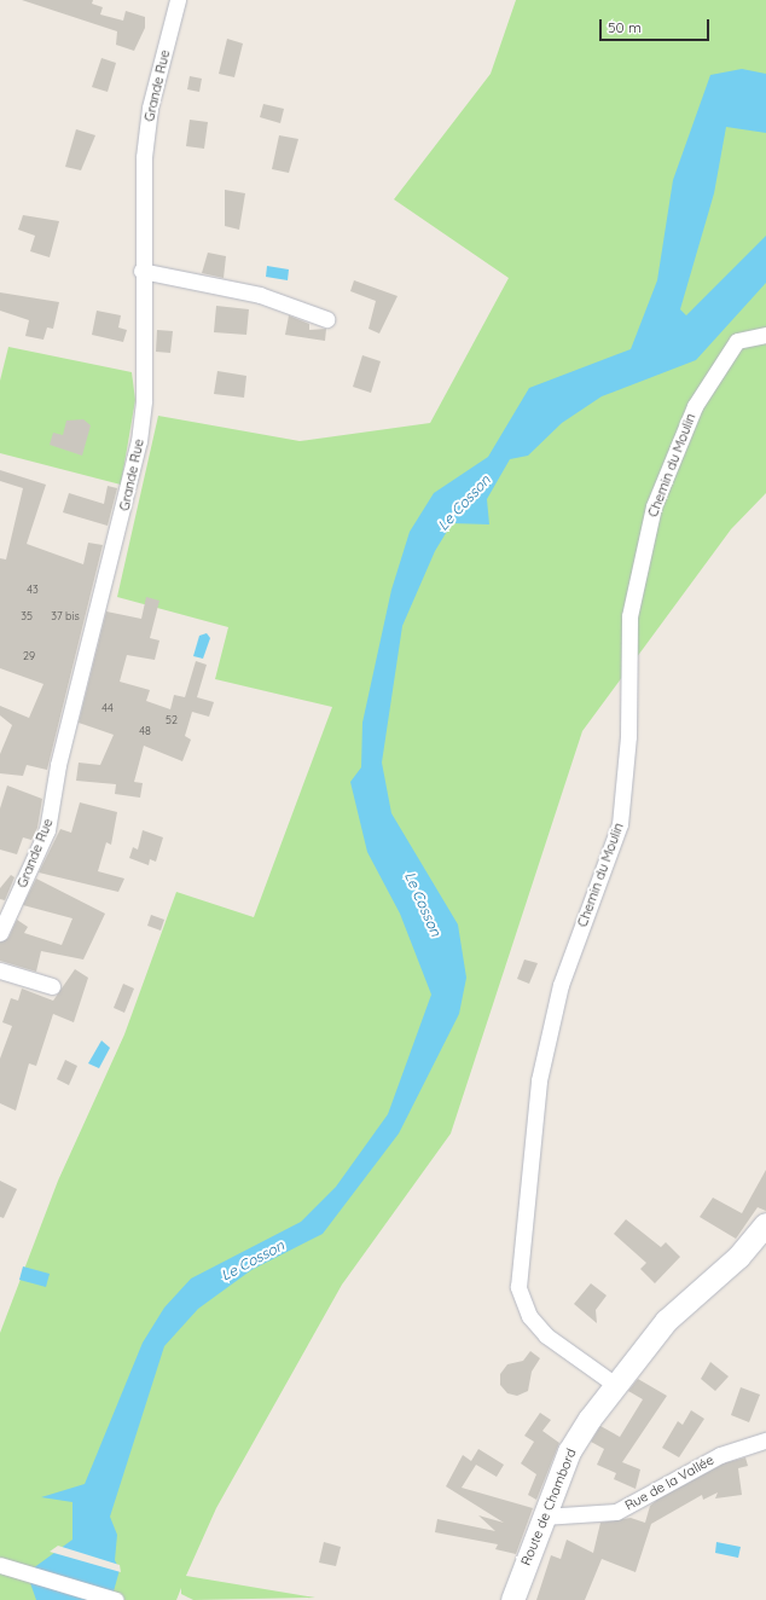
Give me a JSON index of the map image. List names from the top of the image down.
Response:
{
  "streets": {
    "main road": ["Route de Chambord"],
    "street": ["Grande Rue", "Chemin du Moulin", "Rue de la Vallée"]
  },
  "crossings": [
    ["Chemin du Moulin", "Route de Chambord"],
    ["Rue de la Vallée", "Route de Chambord"]
  ],
  "water": ["Le Cosson"],
  "house_numbers": [
    "43",
    "35",
    "37 bis",
    "29",
    "44",
    "52",
    "48"
  ],
  "scale_bar": "50 m"
}
